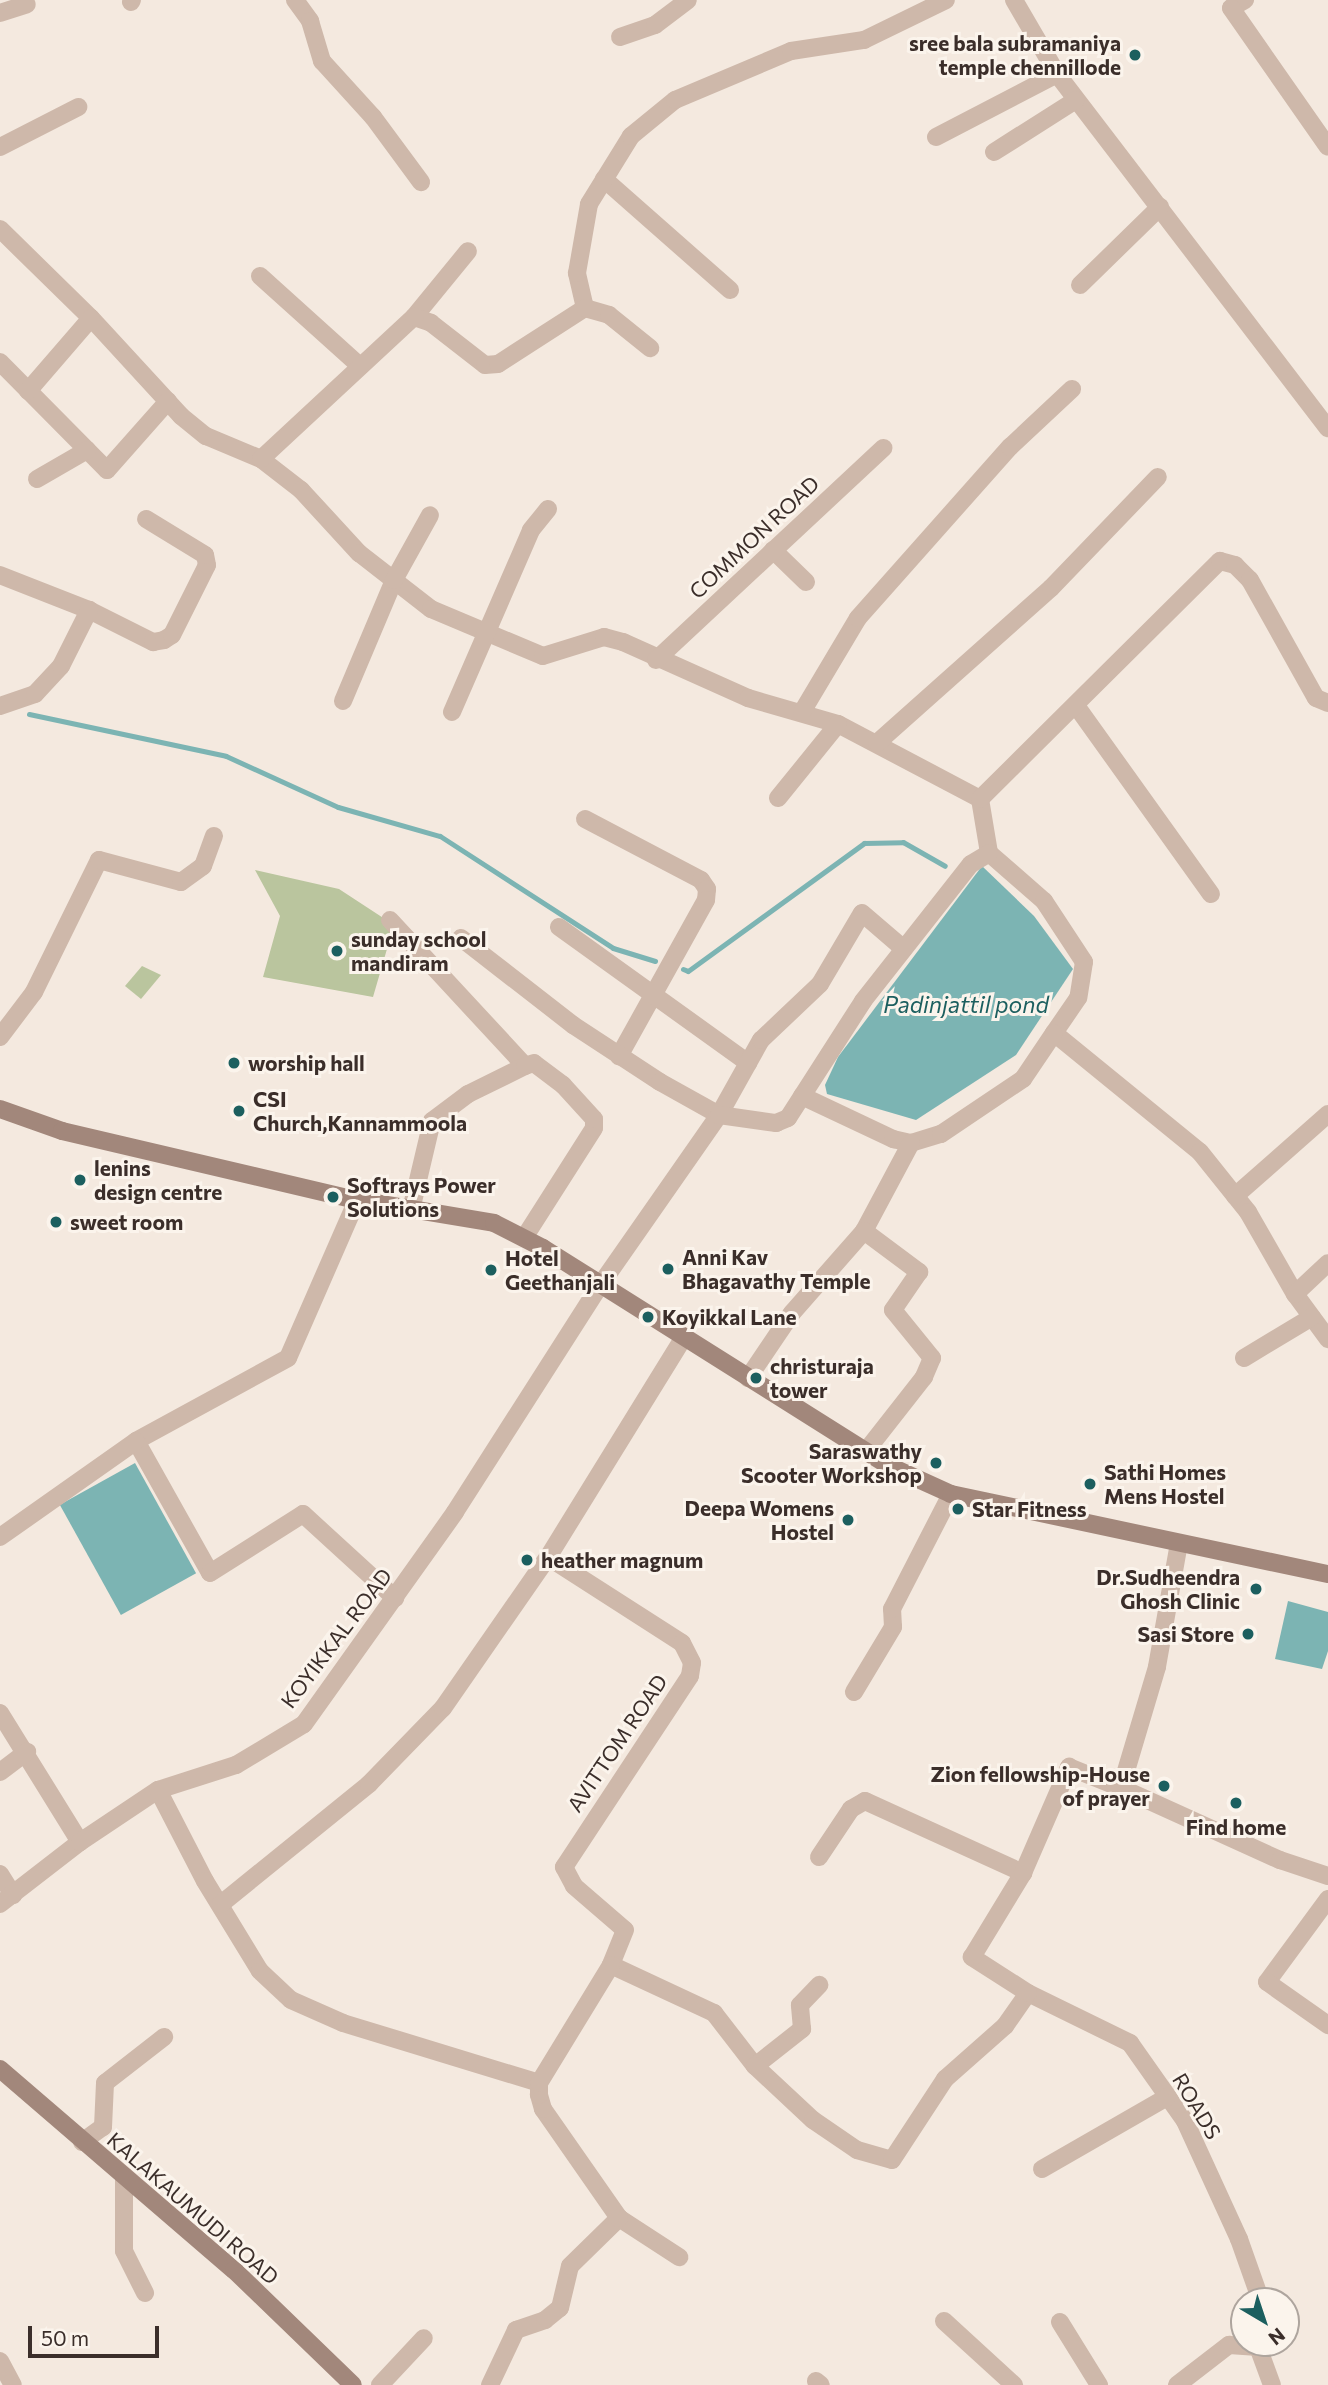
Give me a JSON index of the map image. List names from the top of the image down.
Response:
{
  "streets": {
    "main road": ["KALAKAUMUDI ROAD"],
    "street": [
      "COMMON ROAD",
      "KOYIKKAL ROAD",
      "AVITTOM ROAD",
      "ROADS"
    ]
  },
  "water": ["Padinjattil pond"],
  "places": [
    "sree bala subramaniya temple chennillode",
    "sunday school mandiram",
    "worship hall",
    "CSI Church,Kannammoola",
    "lenins design centre",
    "Softrays Power Solutions",
    "sweet room",
    "Anni Kav Bhagavathy Temple",
    "Hotel Geethanjali",
    "Koyikkal Lane",
    "christuraja tower",
    "Saraswathy Scooter Workshop",
    "Sathi Homes Mens Hostel",
    "Star Fitness",
    "Deepa Womens Hostel",
    "heather magnum",
    "Dr.Sudheendra Ghosh Clinic",
    "Sasi Store",
    "Zion fellowship-House of prayer",
    "Find home"
  ],
  "scale_bar": "50 m",
  "north": "bottom right"
}
